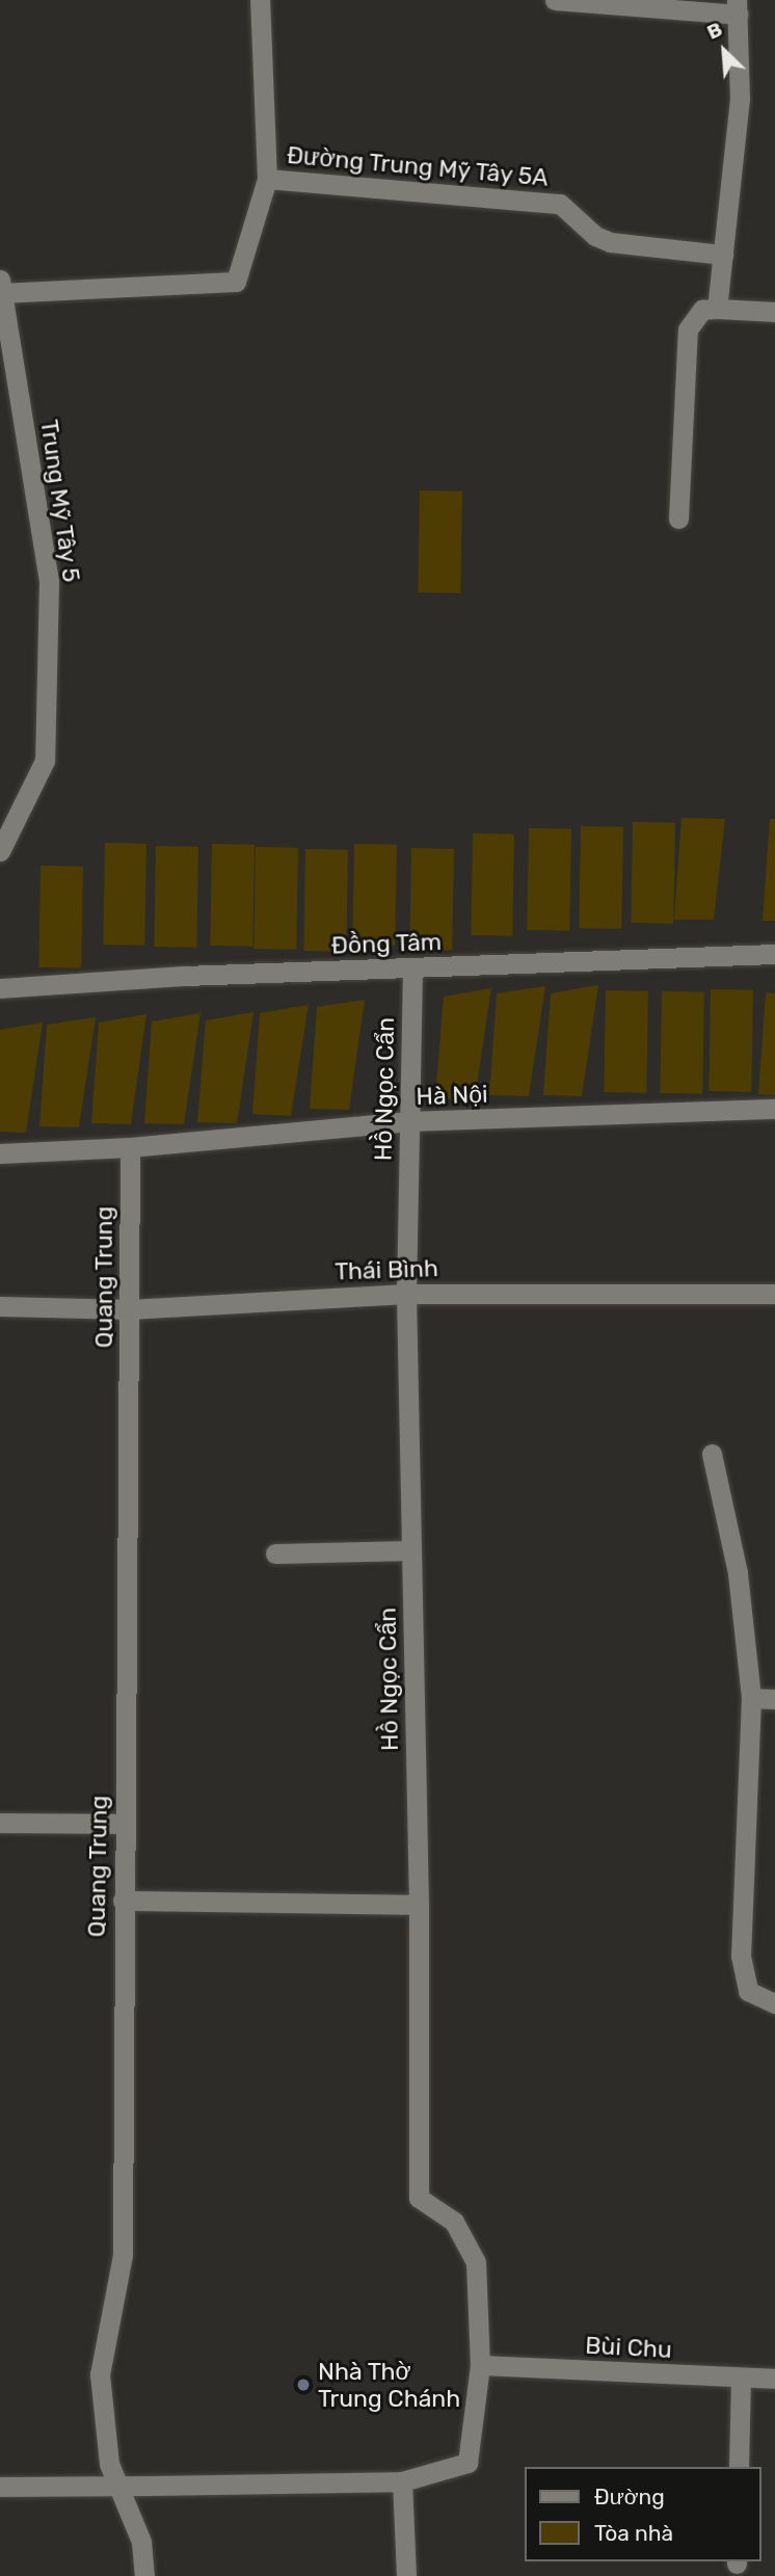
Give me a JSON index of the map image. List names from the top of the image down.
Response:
{
  "streets": {
    "street": [
      "Đường Trung Mỹ Tây 5A",
      "Trung Mỹ Tây 5",
      "Đồng Tâm",
      "Hồ Ngọc Cẩn",
      "Hà Nội",
      "Thái Bình",
      "Quang Trung",
      "Bùi Chu"
    ]
  },
  "crossings": [
    ["Đồng Tâm", "Hồ Ngọc Cẩn"],
    ["Hồ Ngọc Cẩn", "Hà Nội"],
    ["Hồ Ngọc Cẩn", "Thái Bình"],
    ["Hồ Ngọc Cẩn", "Bùi Chu"],
    ["Hà Nội", "Quang Trung"],
    ["Thái Bình", "Quang Trung"]
  ],
  "places": ["Nhà Thờ Trung Chánh"],
  "legend": ["Đường", "Tòa nhà"],
  "north": "top left"
}
